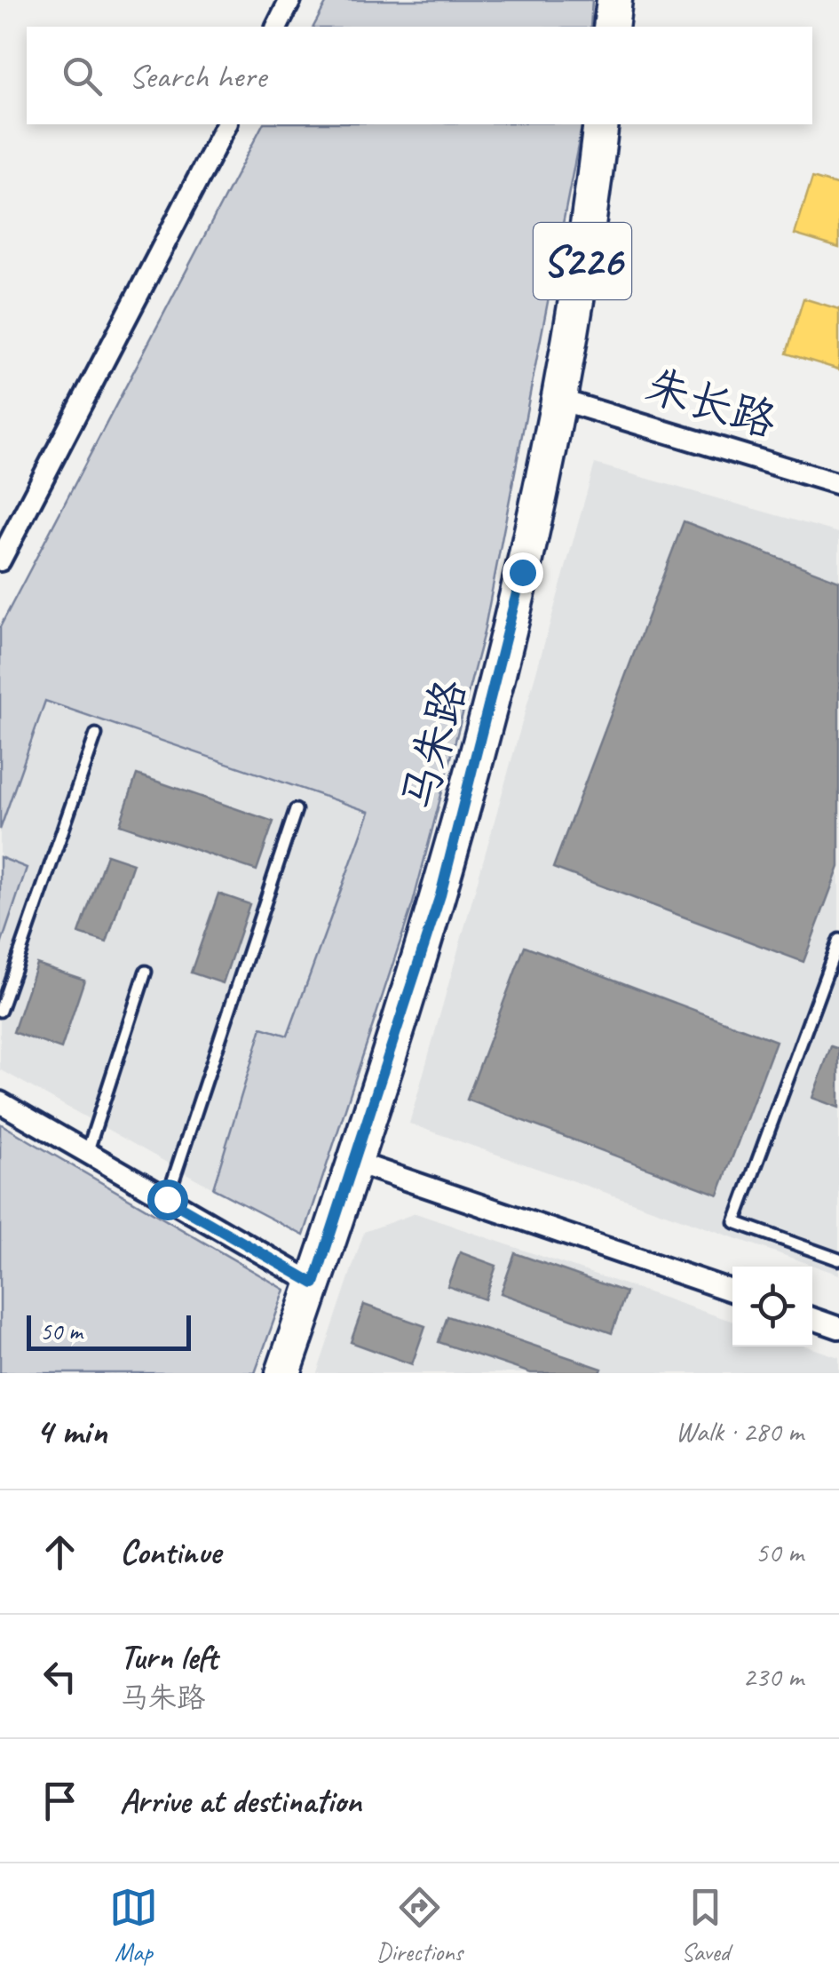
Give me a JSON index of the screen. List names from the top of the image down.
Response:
{
  "streets": {
    "main road": ["S226", "马朱路"],
    "street": ["朱长路"]
  },
  "crossings": [
    ["朱长路", "马朱路"]
  ],
  "scale_bar": "50 m",
  "page": {
    "search": "Search here",
    "scale": "50 m",
    "heading": ["4 min", "Walk · 280 m"],
    "list": [
      ["Continue", "50 m"],
      ["Turn left", "马朱路", "230 m"],
      "Arrive at destination"
    ],
    "nav": ["Map", "Directions", "Saved"]
  }
}
